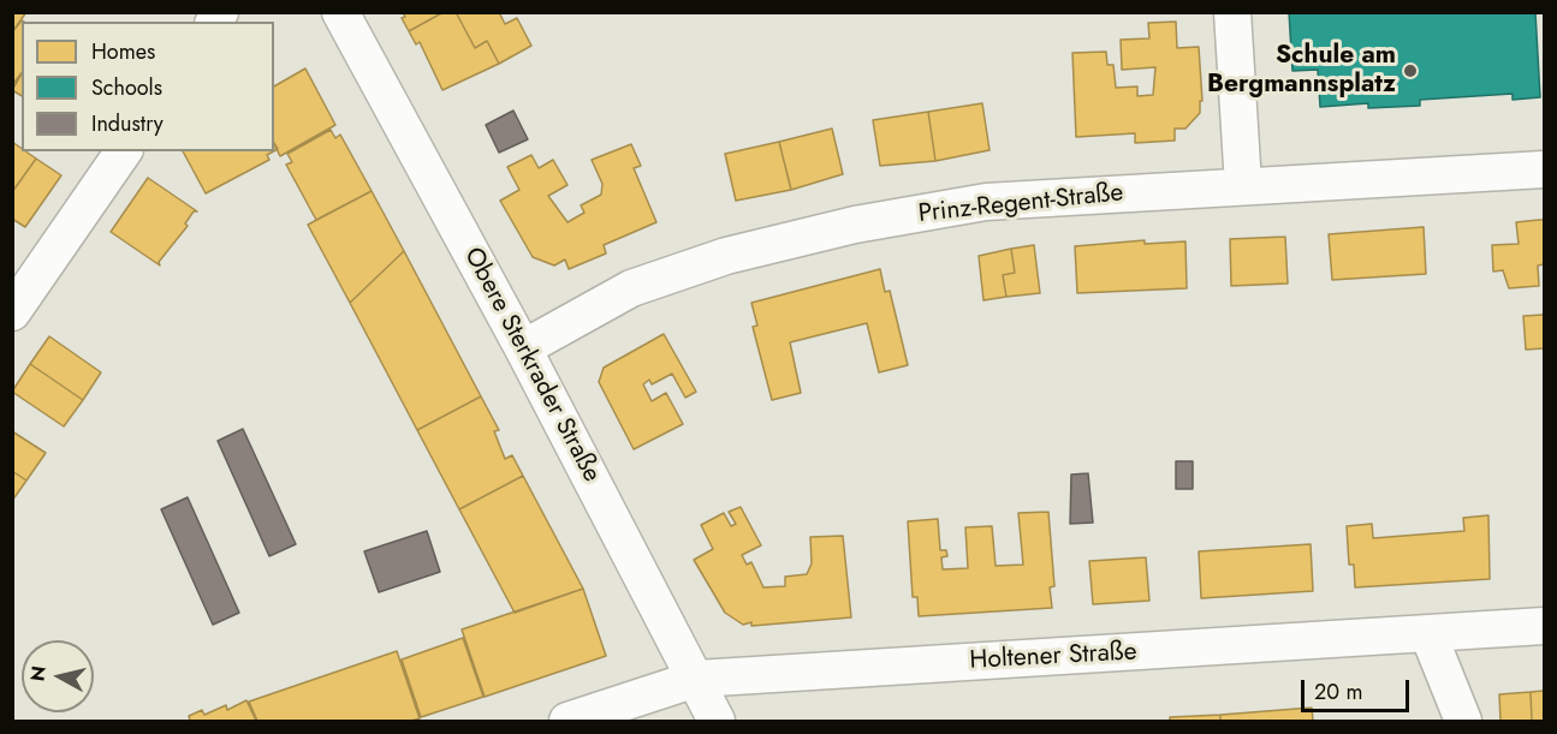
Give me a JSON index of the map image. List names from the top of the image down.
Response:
{
  "streets": {
    "street": ["Prinz-Regent-Straße", "Obere Sterkrader Straße", "Holtener Straße"]
  },
  "crossings": [
    ["Prinz-Regent-Straße", "Obere Sterkrader Straße"],
    ["Obere Sterkrader Straße", "Holtener Straße"]
  ],
  "places": ["Schule am Bergmannsplatz"],
  "legend": ["Homes", "Schools", "Industry"],
  "scale_bar": "20 m",
  "north": "left"
}
